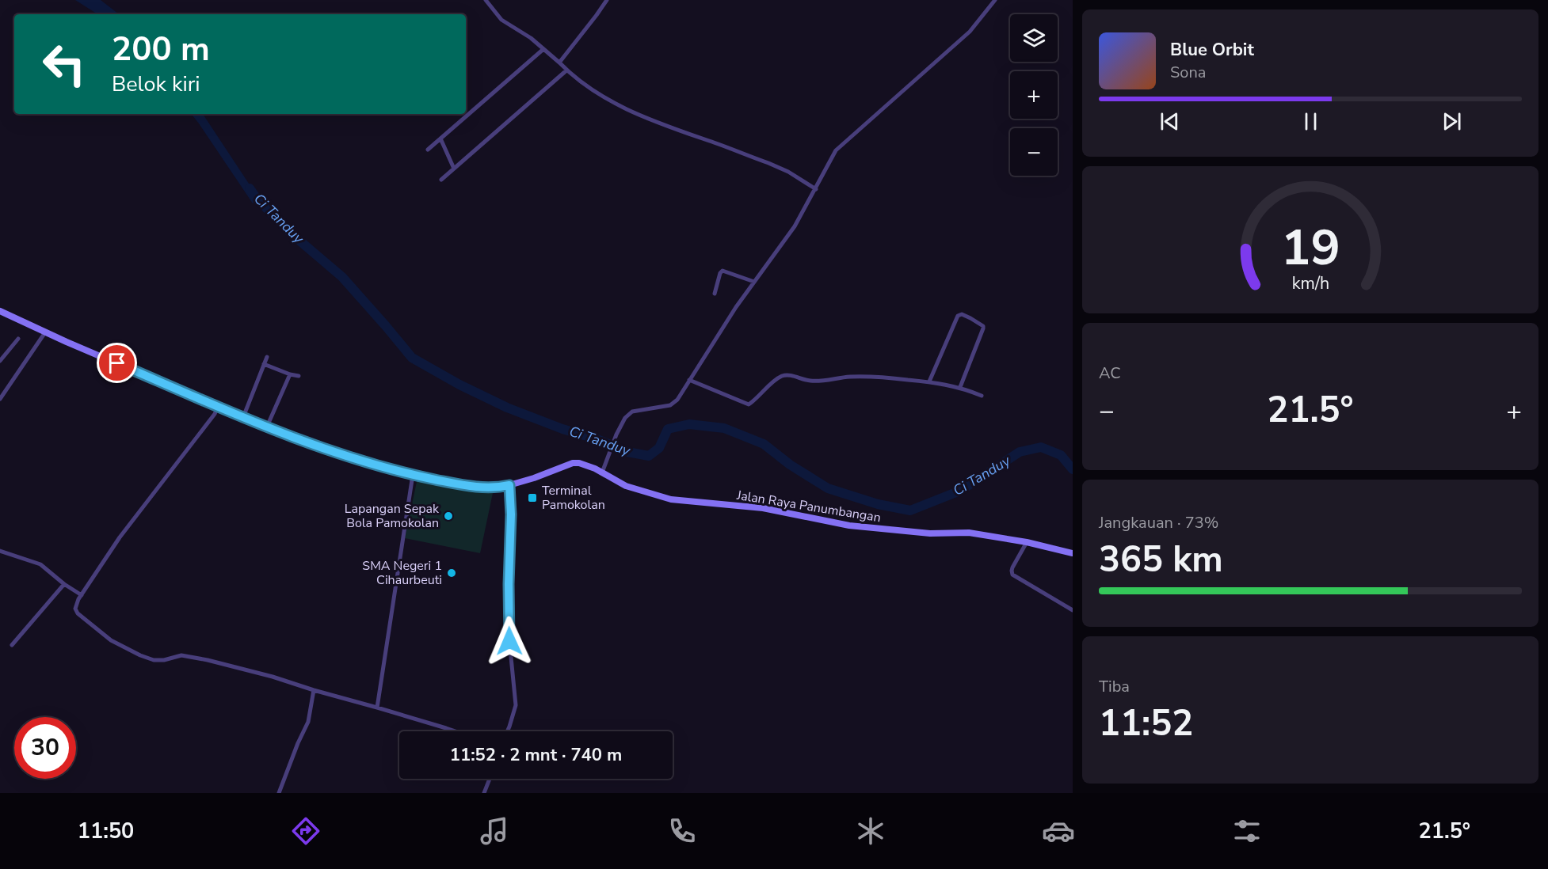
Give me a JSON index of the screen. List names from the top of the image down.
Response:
{
  "streets": {
    "main road": ["Jalan Raya Panumbangan"]
  },
  "water": ["Ci Tanduy"],
  "places": {
    "transit": ["Terminal Pamokolan"],
    "other": ["Lapangan Sepak Bola Pamokolan", "SMA Negeri 1 Cihaurbeuti"]
  },
  "page": {
    "map_buttons": ["+", "−"],
    "turn": ["200 m", "Belok kiri"],
    "song": ["Blue Orbit", "Sona"],
    "tile": [
      "AC",
      ["Jangkauan · 73%", "365 km"],
      ["Tiba", "11:52"]
    ],
    "heat": ["−", "21.5°", "+"],
    "limit": "30",
    "trip": "11:52 · 2 mnt · 740 m",
    "tabs": ["11:50", "21.5°"],
    "gauge": ["19", "km/h"]
  }
}
